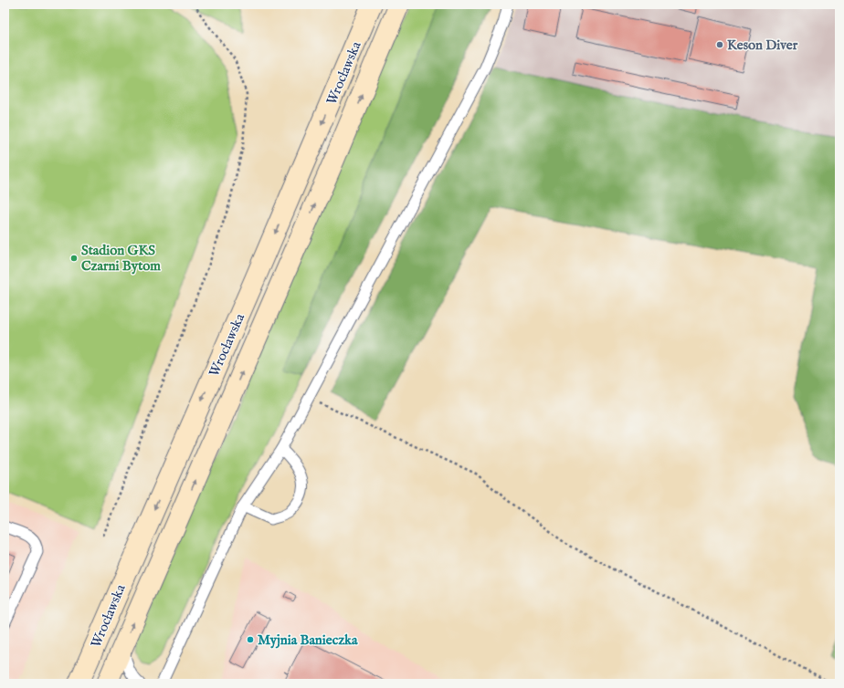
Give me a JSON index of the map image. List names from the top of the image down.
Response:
{
  "streets": {
    "main road": ["Wrocławska"]
  },
  "places": ["Keson Diver", "Stadion GKS Czarni Bytom", "Myjnia Banieczka"]
}
